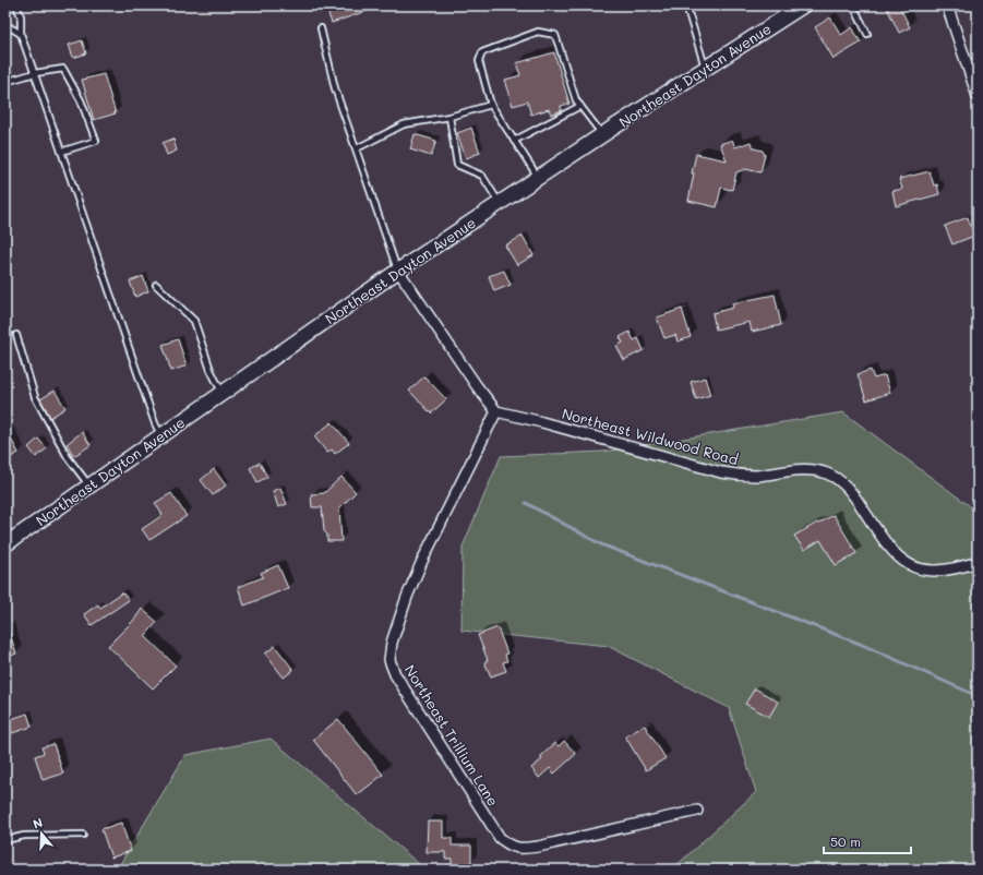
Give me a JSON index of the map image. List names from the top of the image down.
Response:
{
  "streets": {
    "street": ["Northeast Dayton Avenue", "Northeast Wildwood Road", "Northeast Trillium Lane"]
  },
  "crossings": [
    ["Northeast Wildwood Road", "Northeast Trillium Lane"]
  ],
  "scale_bar": "50 m",
  "north": "top"
}
